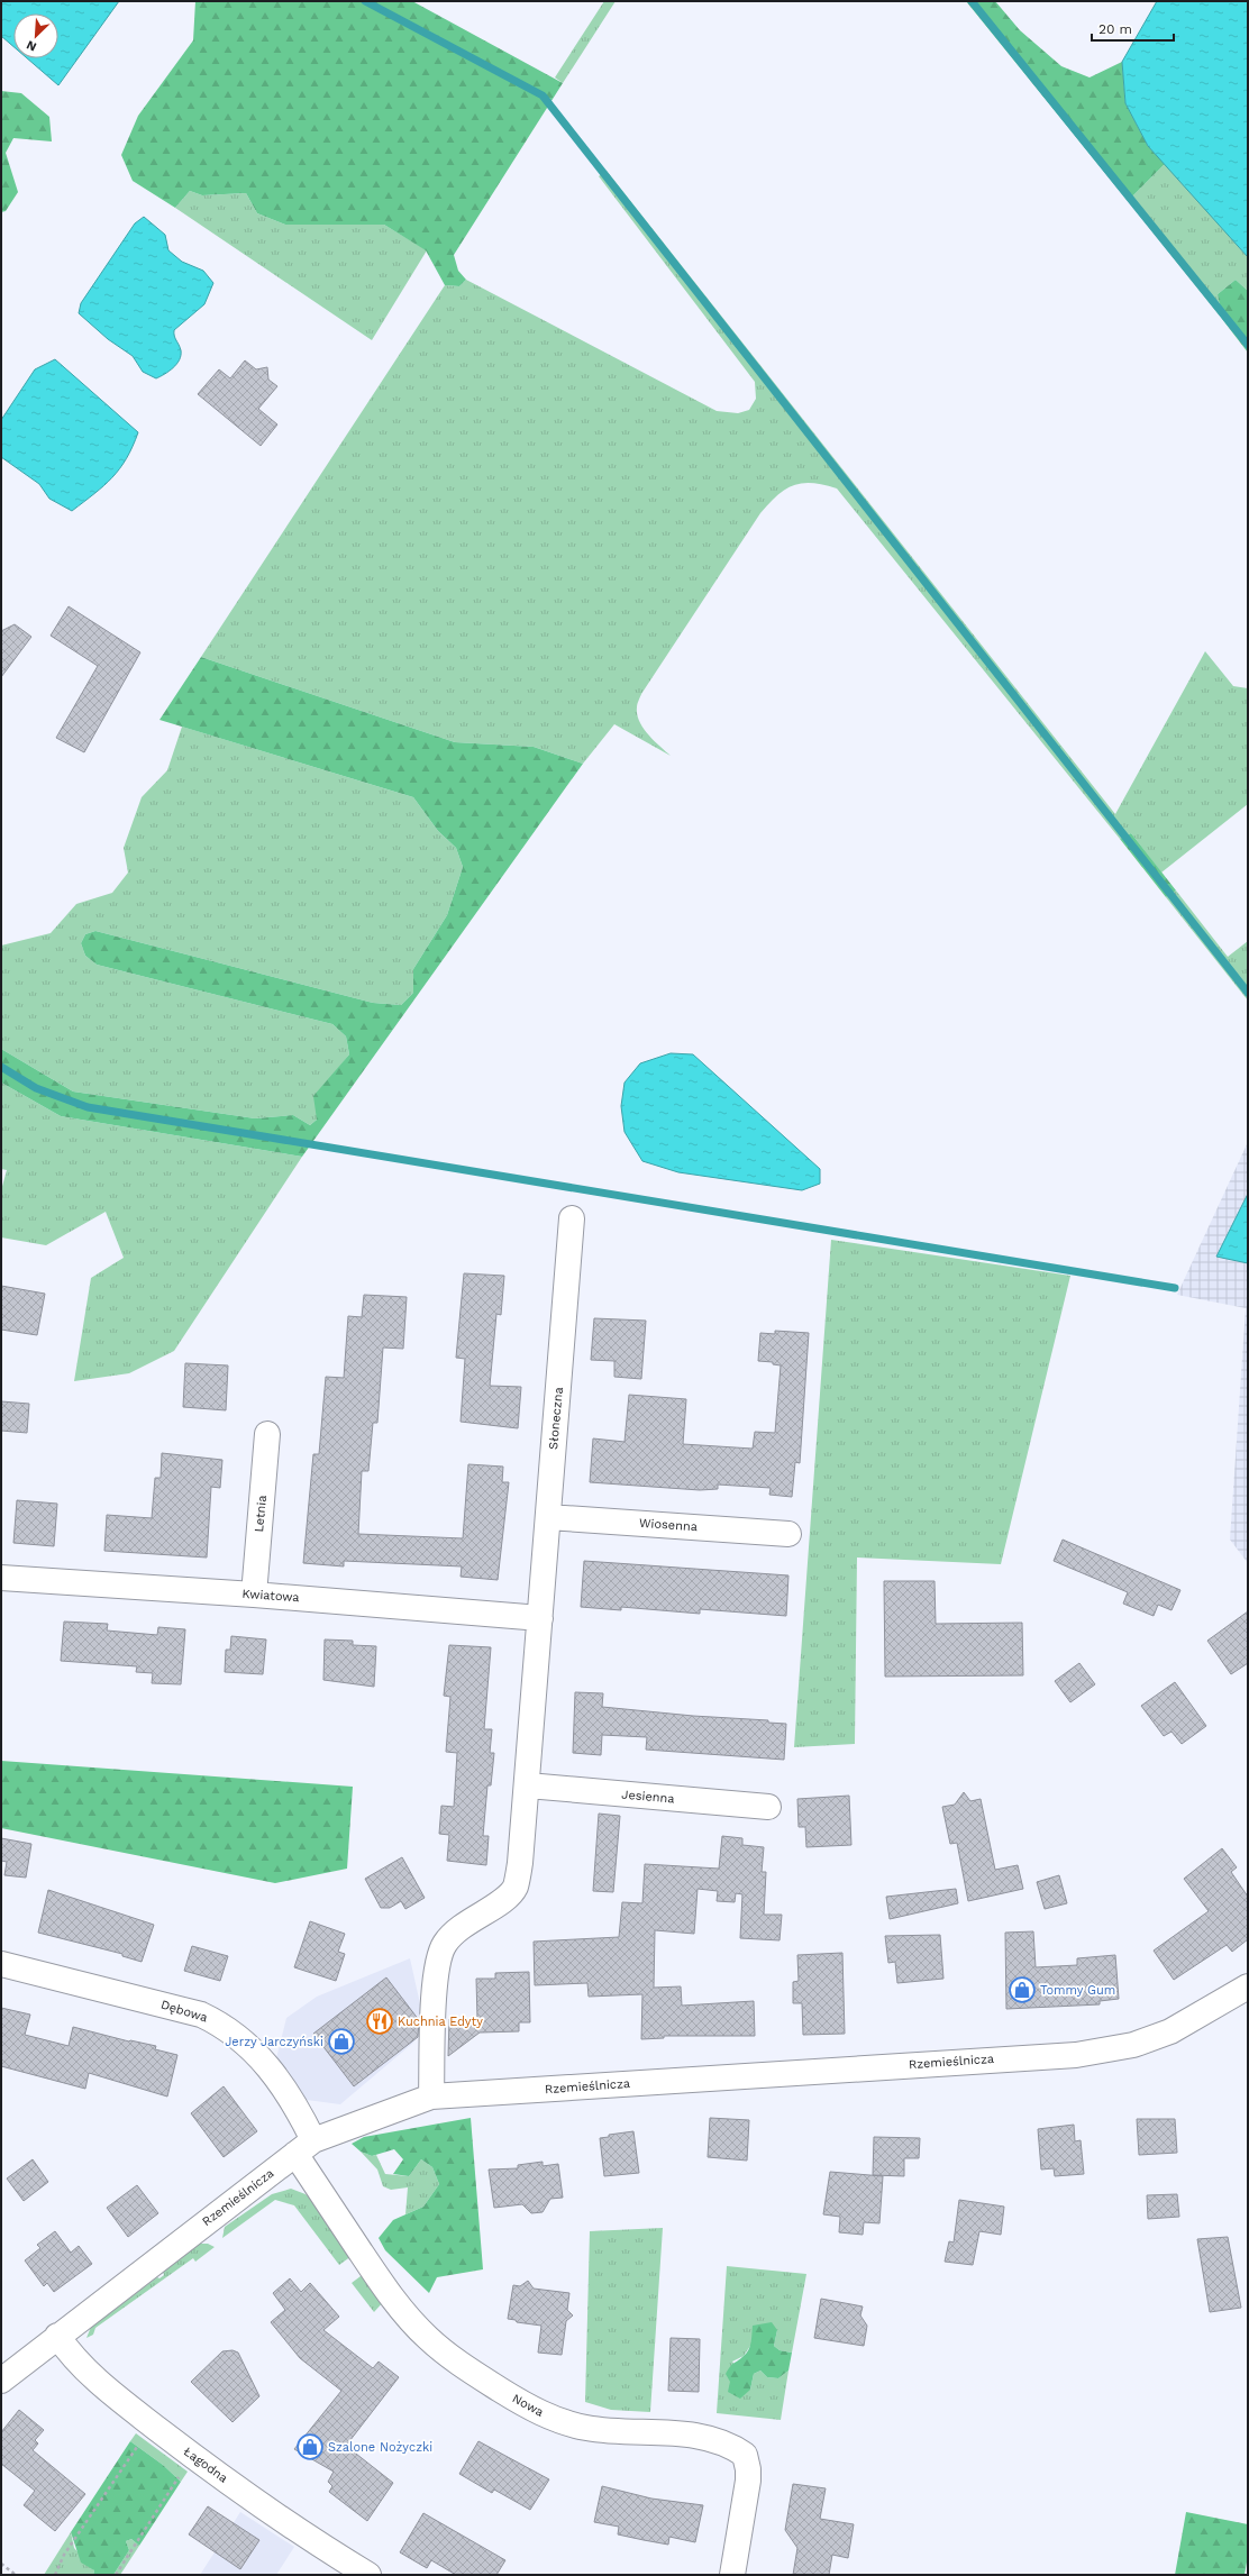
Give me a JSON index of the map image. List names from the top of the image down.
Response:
{
  "streets": {
    "street": [
      "Słoneczna",
      "Letnia",
      "Wiosenna",
      "Kwiatowa",
      "Jesienna",
      "Dębowa",
      "Rzemieślnicza",
      "Nowa",
      "Łagodna"
    ]
  },
  "crossings": [
    ["Słoneczna", "Wiosenna"],
    ["Słoneczna", "Kwiatowa"],
    ["Słoneczna", "Jesienna"],
    ["Słoneczna", "Rzemieślnicza"],
    ["Letnia", "Kwiatowa"],
    ["Dębowa", "Rzemieślnicza"],
    ["Dębowa", "Nowa"],
    ["Rzemieślnicza", "Nowa"],
    ["Rzemieślnicza", "Łagodna"]
  ],
  "places": {
    "shop": ["Tommy Gum", "Jerzy Jarczyński", "Szalone Nożyczki"],
    "restaurant": ["Kuchnia Edyty"]
  },
  "scale_bar": "20 m",
  "north": "bottom left"
}
